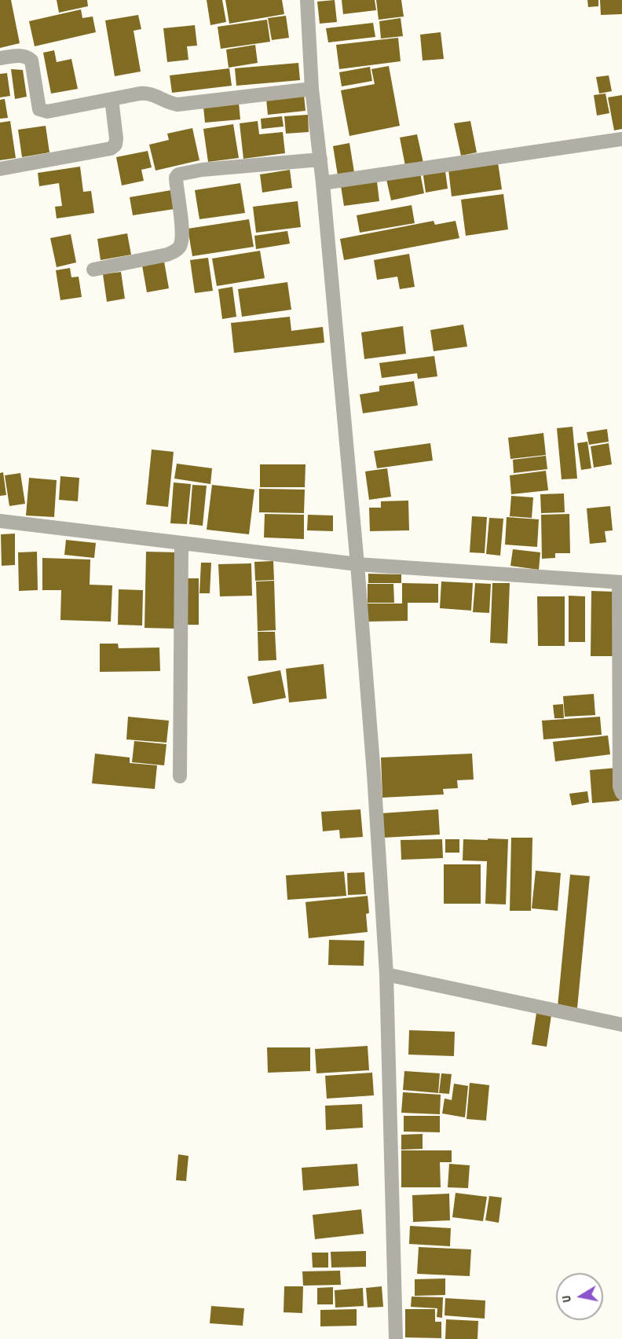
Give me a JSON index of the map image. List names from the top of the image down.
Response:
{
  "north": "left"
}
